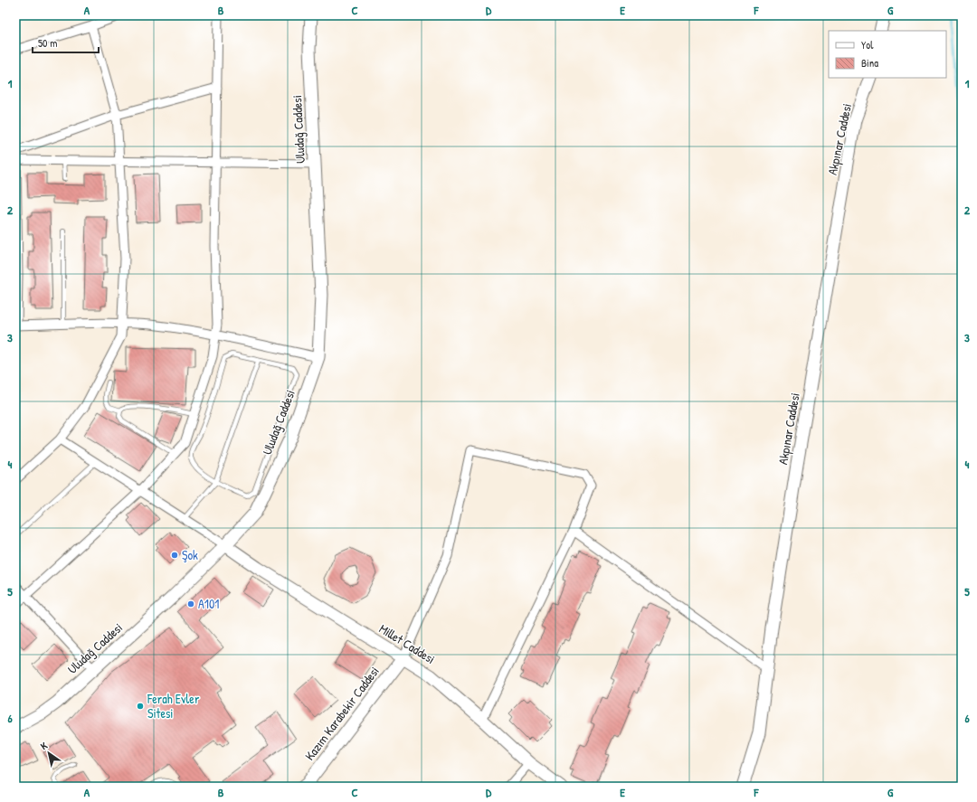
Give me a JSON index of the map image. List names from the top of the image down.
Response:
{
  "streets": {
    "street": [
      "Uludağ Caddesi",
      "Akpınar Caddesi",
      "Millet Caddesi",
      "Kazım Karabekir Caddesi"
    ]
  },
  "crossings": [
    ["Uludağ Caddesi", "Millet Caddesi"],
    ["Millet Caddesi", "Kazım Karabekir Caddesi"]
  ],
  "places": ["Şok", "A101", "Ferah Evler Sitesi"],
  "legend": ["Yol", "Bina"],
  "scale_bar": "50 m",
  "north": "top left",
  "grid": {
    "columns": [
      "A",
      "B",
      "C",
      "D",
      "E",
      "F",
      "G"
    ],
    "rows": [
      "1",
      "2",
      "3",
      "4",
      "5",
      "6"
    ]
  }
}
